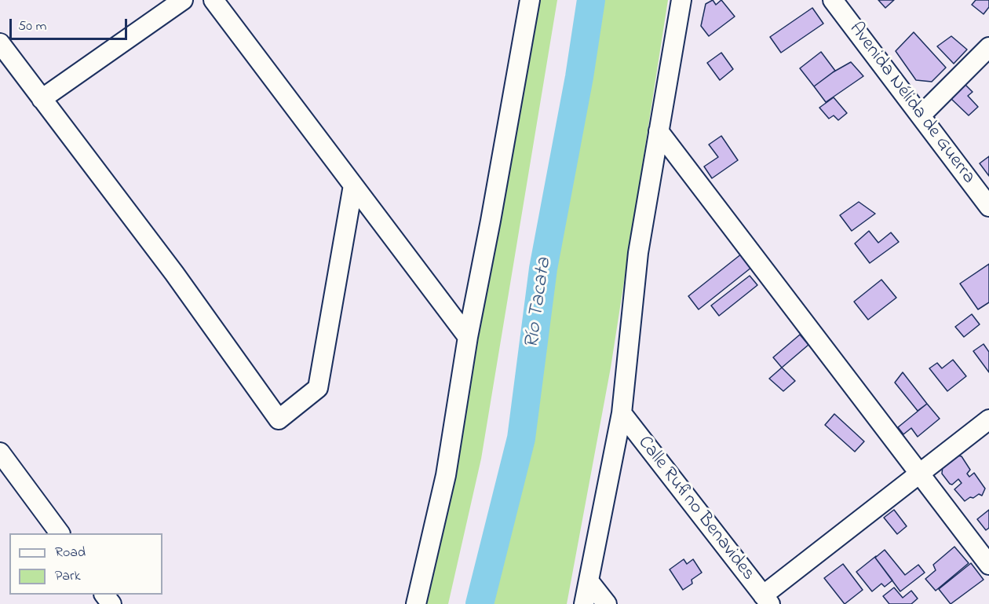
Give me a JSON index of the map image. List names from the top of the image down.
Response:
{
  "streets": {
    "street": ["Avenida Nélida de Guerra", "Calle Rufino Benavides"]
  },
  "water": ["Río Tacata"],
  "legend": ["Road", "Park"],
  "scale_bar": "50 m"
}
